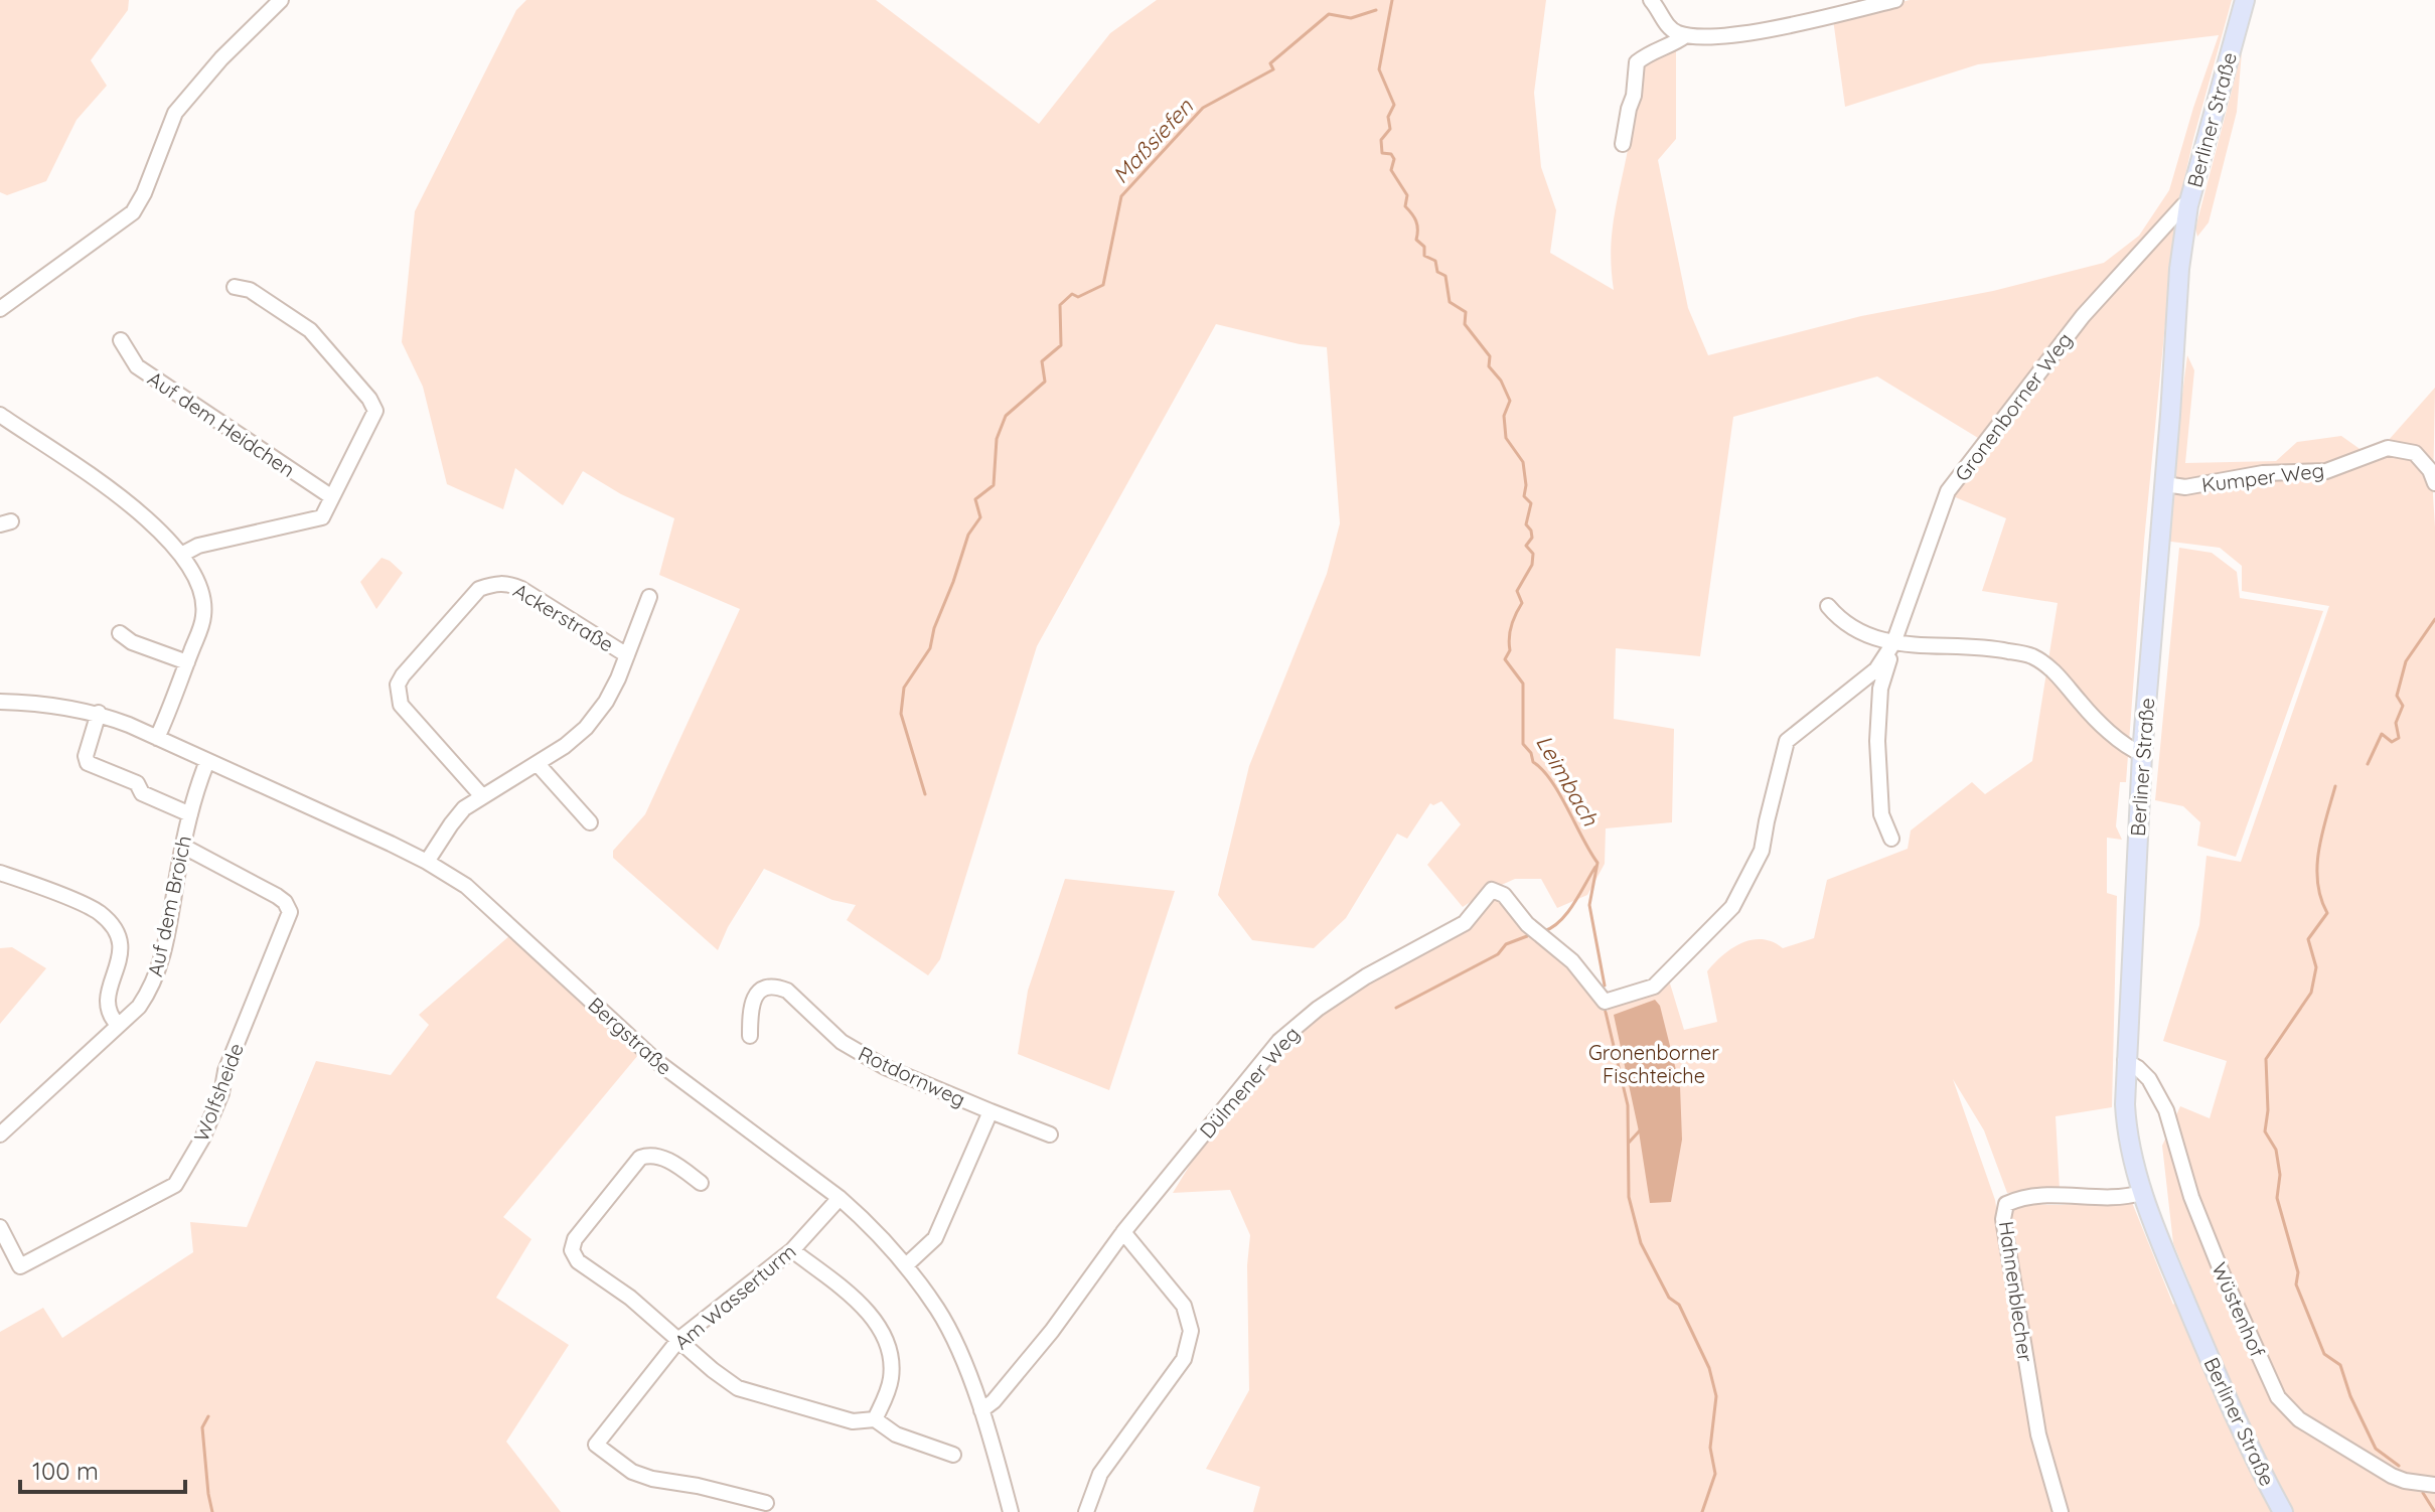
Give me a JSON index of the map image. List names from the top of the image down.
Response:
{
  "streets": {
    "main road": ["Berliner Straße"],
    "street": [
      "Gronenborner Weg",
      "Auf dem Heidchen",
      "Kumper Weg",
      "Ackerstraße",
      "Auf dem Broich",
      "Bergstraße",
      "Rotdornweg",
      "Dülmener Weg",
      "Wolfsheide",
      "Hahnenblecher",
      "Am Wasserturm",
      "Wüstenhof"
    ]
  },
  "crossings": [
    ["Berliner Straße", "Gronenborner Weg"],
    ["Berliner Straße", "Kumper Weg"],
    ["Berliner Straße", "Hahnenblecher"],
    ["Berliner Straße", "Wüstenhof"],
    ["Gronenborner Weg", "Dülmener Weg"],
    ["Auf dem Broich", "Bergstraße"],
    ["Auf dem Broich", "Wolfsheide"],
    ["Bergstraße", "Dülmener Weg"],
    ["Bergstraße", "Am Wasserturm"]
  ],
  "water": ["Maßsiefen", "Leimbach"],
  "parks": ["Gronenborner Fischteiche"],
  "scale_bar": "100 m"
}
